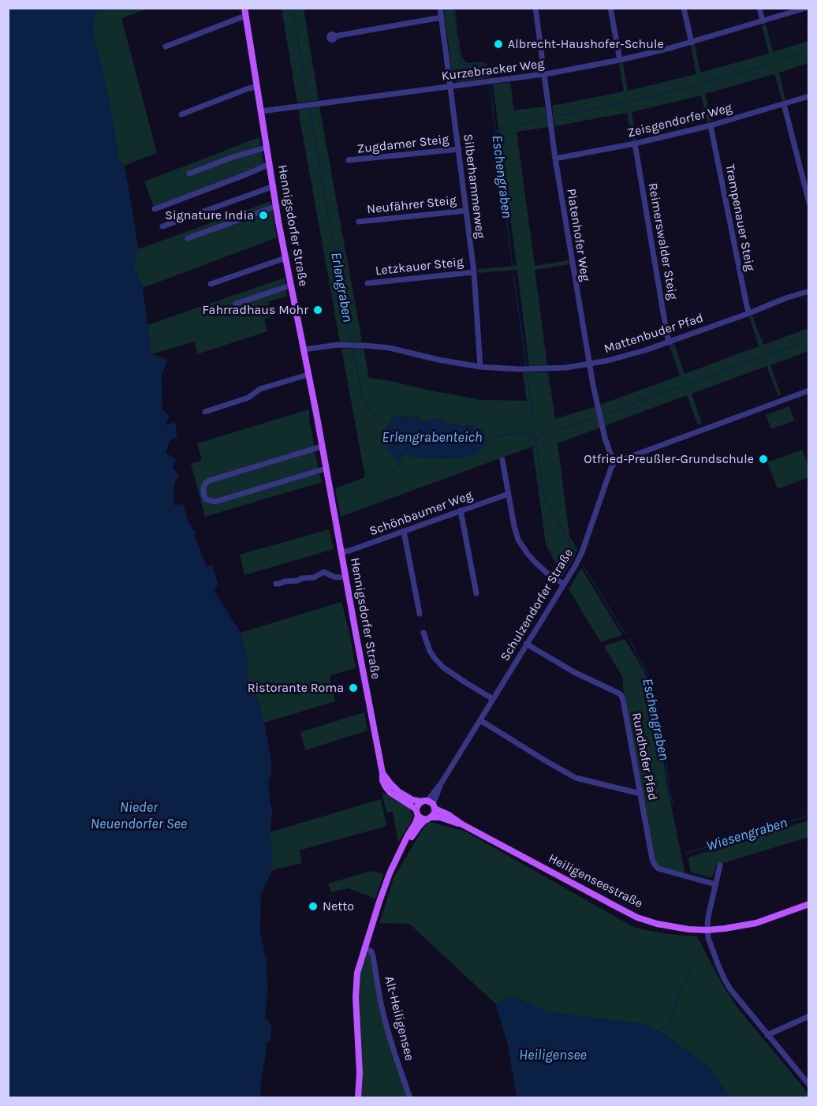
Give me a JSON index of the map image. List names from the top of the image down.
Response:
{
  "streets": {
    "main road": ["Hennigsdorfer Straße", "Heiligenseestraße"],
    "street": [
      "Kurzebracker Weg",
      "Zeisgendorfer Weg",
      "Zugdamer Steig",
      "Silberhammerweg",
      "Neufährer Steig",
      "Trampenauer Steig",
      "Platenhofer Weg",
      "Reimerswalder Steig",
      "Letzkauer Steig",
      "Mattenbuder Pfad",
      "Schönbaumer Weg",
      "Schulzendorfer Straße",
      "Rundhofer Pfad",
      "Alt-Heiligensee"
    ]
  },
  "crossings": [
    ["Kurzebracker Weg", "Silberhammerweg"],
    ["Kurzebracker Weg", "Hennigsdorfer Straße"],
    ["Kurzebracker Weg", "Platenhofer Weg"],
    ["Zeisgendorfer Weg", "Trampenauer Steig"],
    ["Zeisgendorfer Weg", "Platenhofer Weg"],
    ["Zeisgendorfer Weg", "Reimerswalder Steig"],
    ["Zugdamer Steig", "Silberhammerweg"],
    ["Silberhammerweg", "Neufährer Steig"],
    ["Silberhammerweg", "Letzkauer Steig"],
    ["Silberhammerweg", "Mattenbuder Pfad"],
    ["Trampenauer Steig", "Mattenbuder Pfad"],
    ["Hennigsdorfer Straße", "Mattenbuder Pfad"],
    ["Hennigsdorfer Straße", "Schönbaumer Weg"],
    ["Hennigsdorfer Straße", "Schulzendorfer Straße"],
    ["Hennigsdorfer Straße", "Heiligenseestraße"],
    ["Platenhofer Weg", "Mattenbuder Pfad"],
    ["Platenhofer Weg", "Schulzendorfer Straße"],
    ["Reimerswalder Steig", "Mattenbuder Pfad"],
    ["Schulzendorfer Straße", "Rundhofer Pfad"],
    ["Schulzendorfer Straße", "Heiligenseestraße"]
  ],
  "water": [
    "Eschengraben",
    "Erlengraben",
    "Erlengrabenteich",
    "Nieder Neuendorfer See",
    "Wiesengraben",
    "Heiligensee"
  ],
  "places": [
    "Albrecht-Haushofer-Schule",
    "Signature India",
    "Fahrradhaus Mohr",
    "Otfried-Preußler-Grundschule",
    "Ristorante Roma",
    "Netto"
  ]
}
